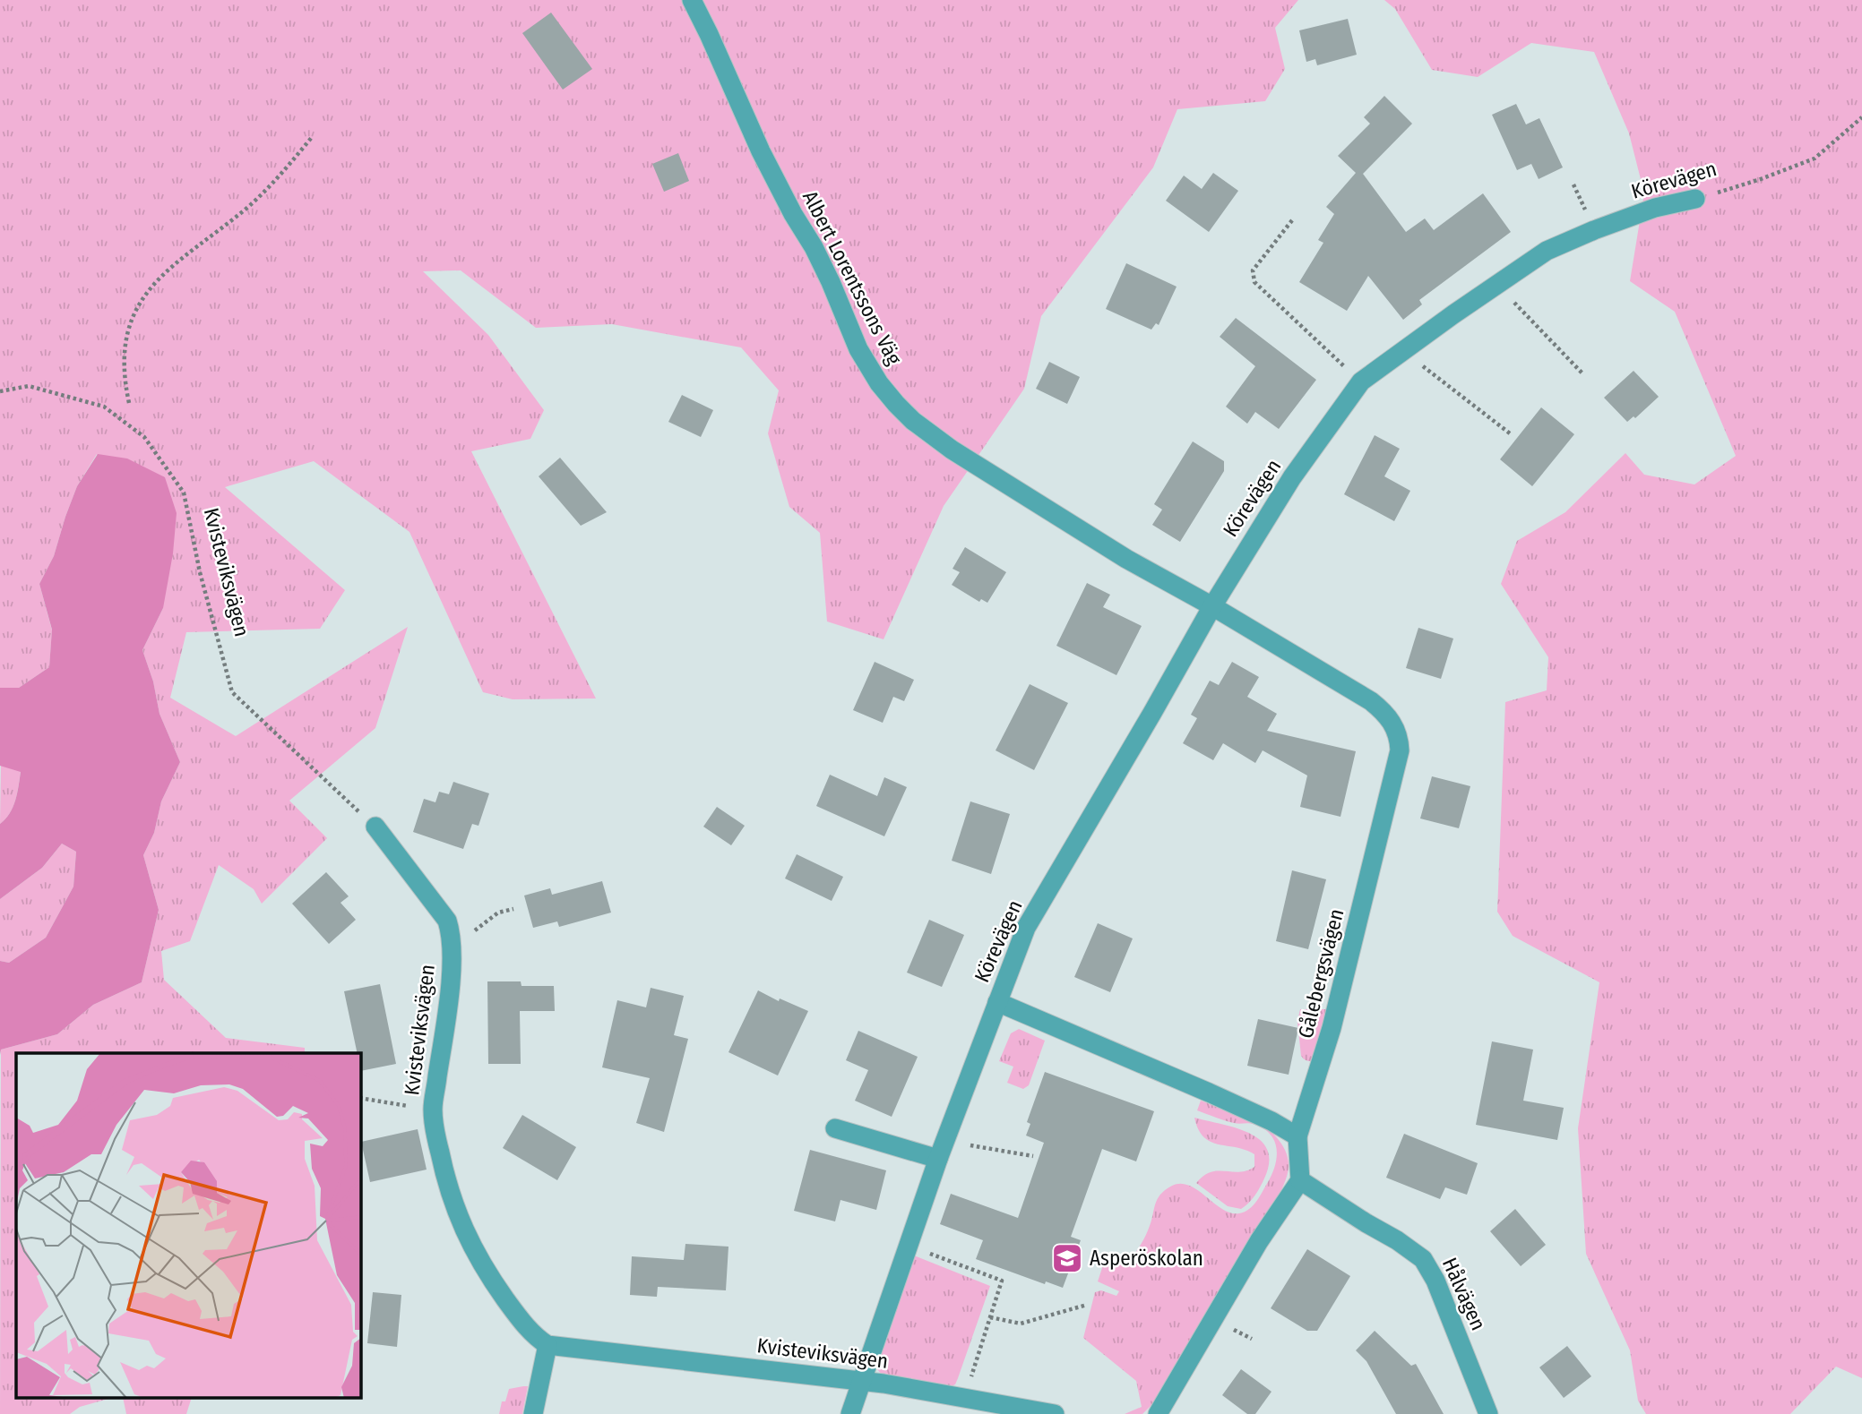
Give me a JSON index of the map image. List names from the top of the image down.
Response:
{
  "streets": {
    "street": [
      "Körevägen",
      "Albert Lorentssons Väg",
      "Kvisteviksvägen",
      "Gålebergsvägen",
      "Hålvägen"
    ]
  },
  "crossings": [
    ["Körevägen", "Albert Lorentssons Väg"],
    ["Körevägen", "Kvisteviksvägen"],
    ["Körevägen", "Gålebergsvägen"],
    ["Albert Lorentssons Väg", "Gålebergsvägen"],
    ["Gålebergsvägen", "Hålvägen"]
  ],
  "places": {
    "school or university": ["Asperöskolan"]
  }
}
